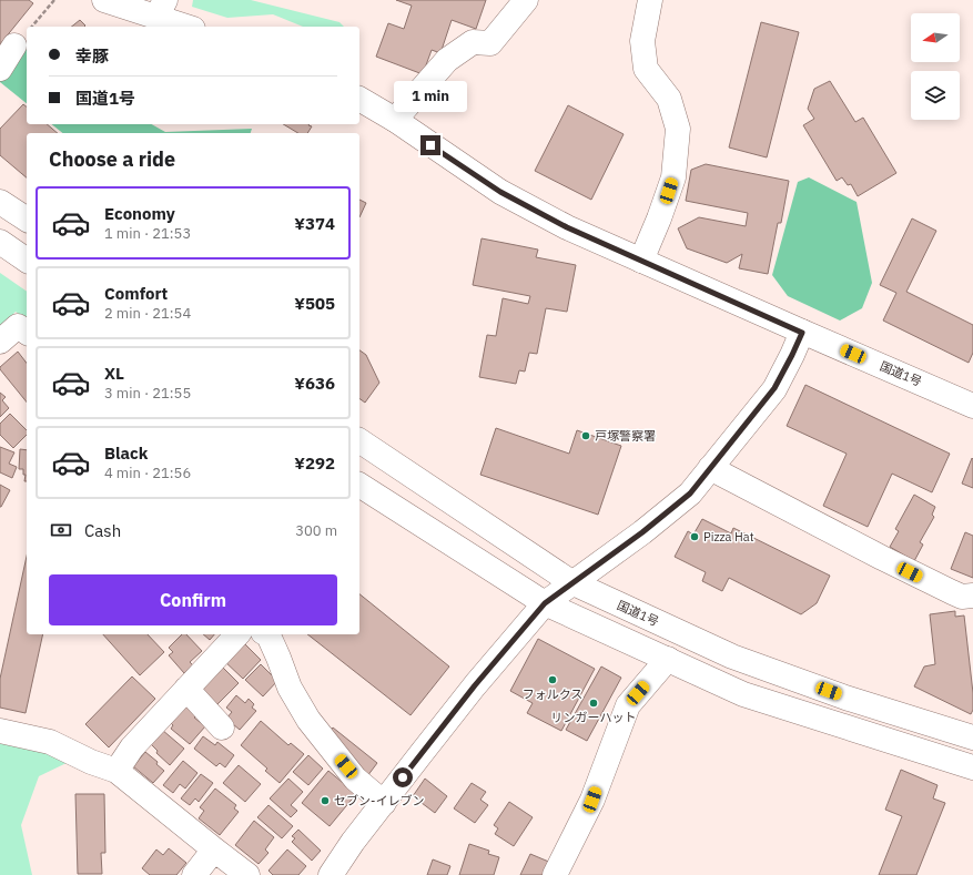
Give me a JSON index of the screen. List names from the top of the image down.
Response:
{
  "streets": {
    "main road": ["国道1号"]
  },
  "places": [
    "戸塚警察署",
    "Pizza Hat",
    "フォルクス",
    "リンガーハット",
    "セブン-イレブン"
  ],
  "north": "left",
  "page": {
    "banner": ["幸豚", "国道1号"],
    "bubble": "1 min",
    "heading": "Choose a ride",
    "list": [
      {
        "name": "Economy",
        "note": "1 min · 21:53",
        "value": "¥374"
      },
      {
        "name": "Comfort",
        "note": "2 min · 21:54",
        "value": "¥505"
      },
      {
        "name": "XL",
        "note": "3 min · 21:55",
        "value": "¥636"
      },
      {
        "name": "Black",
        "note": "4 min · 21:56",
        "value": "¥292"
      }
    ],
    "pay": ["Cash", "300 m"],
    "buttons": "Confirm"
  }
}
